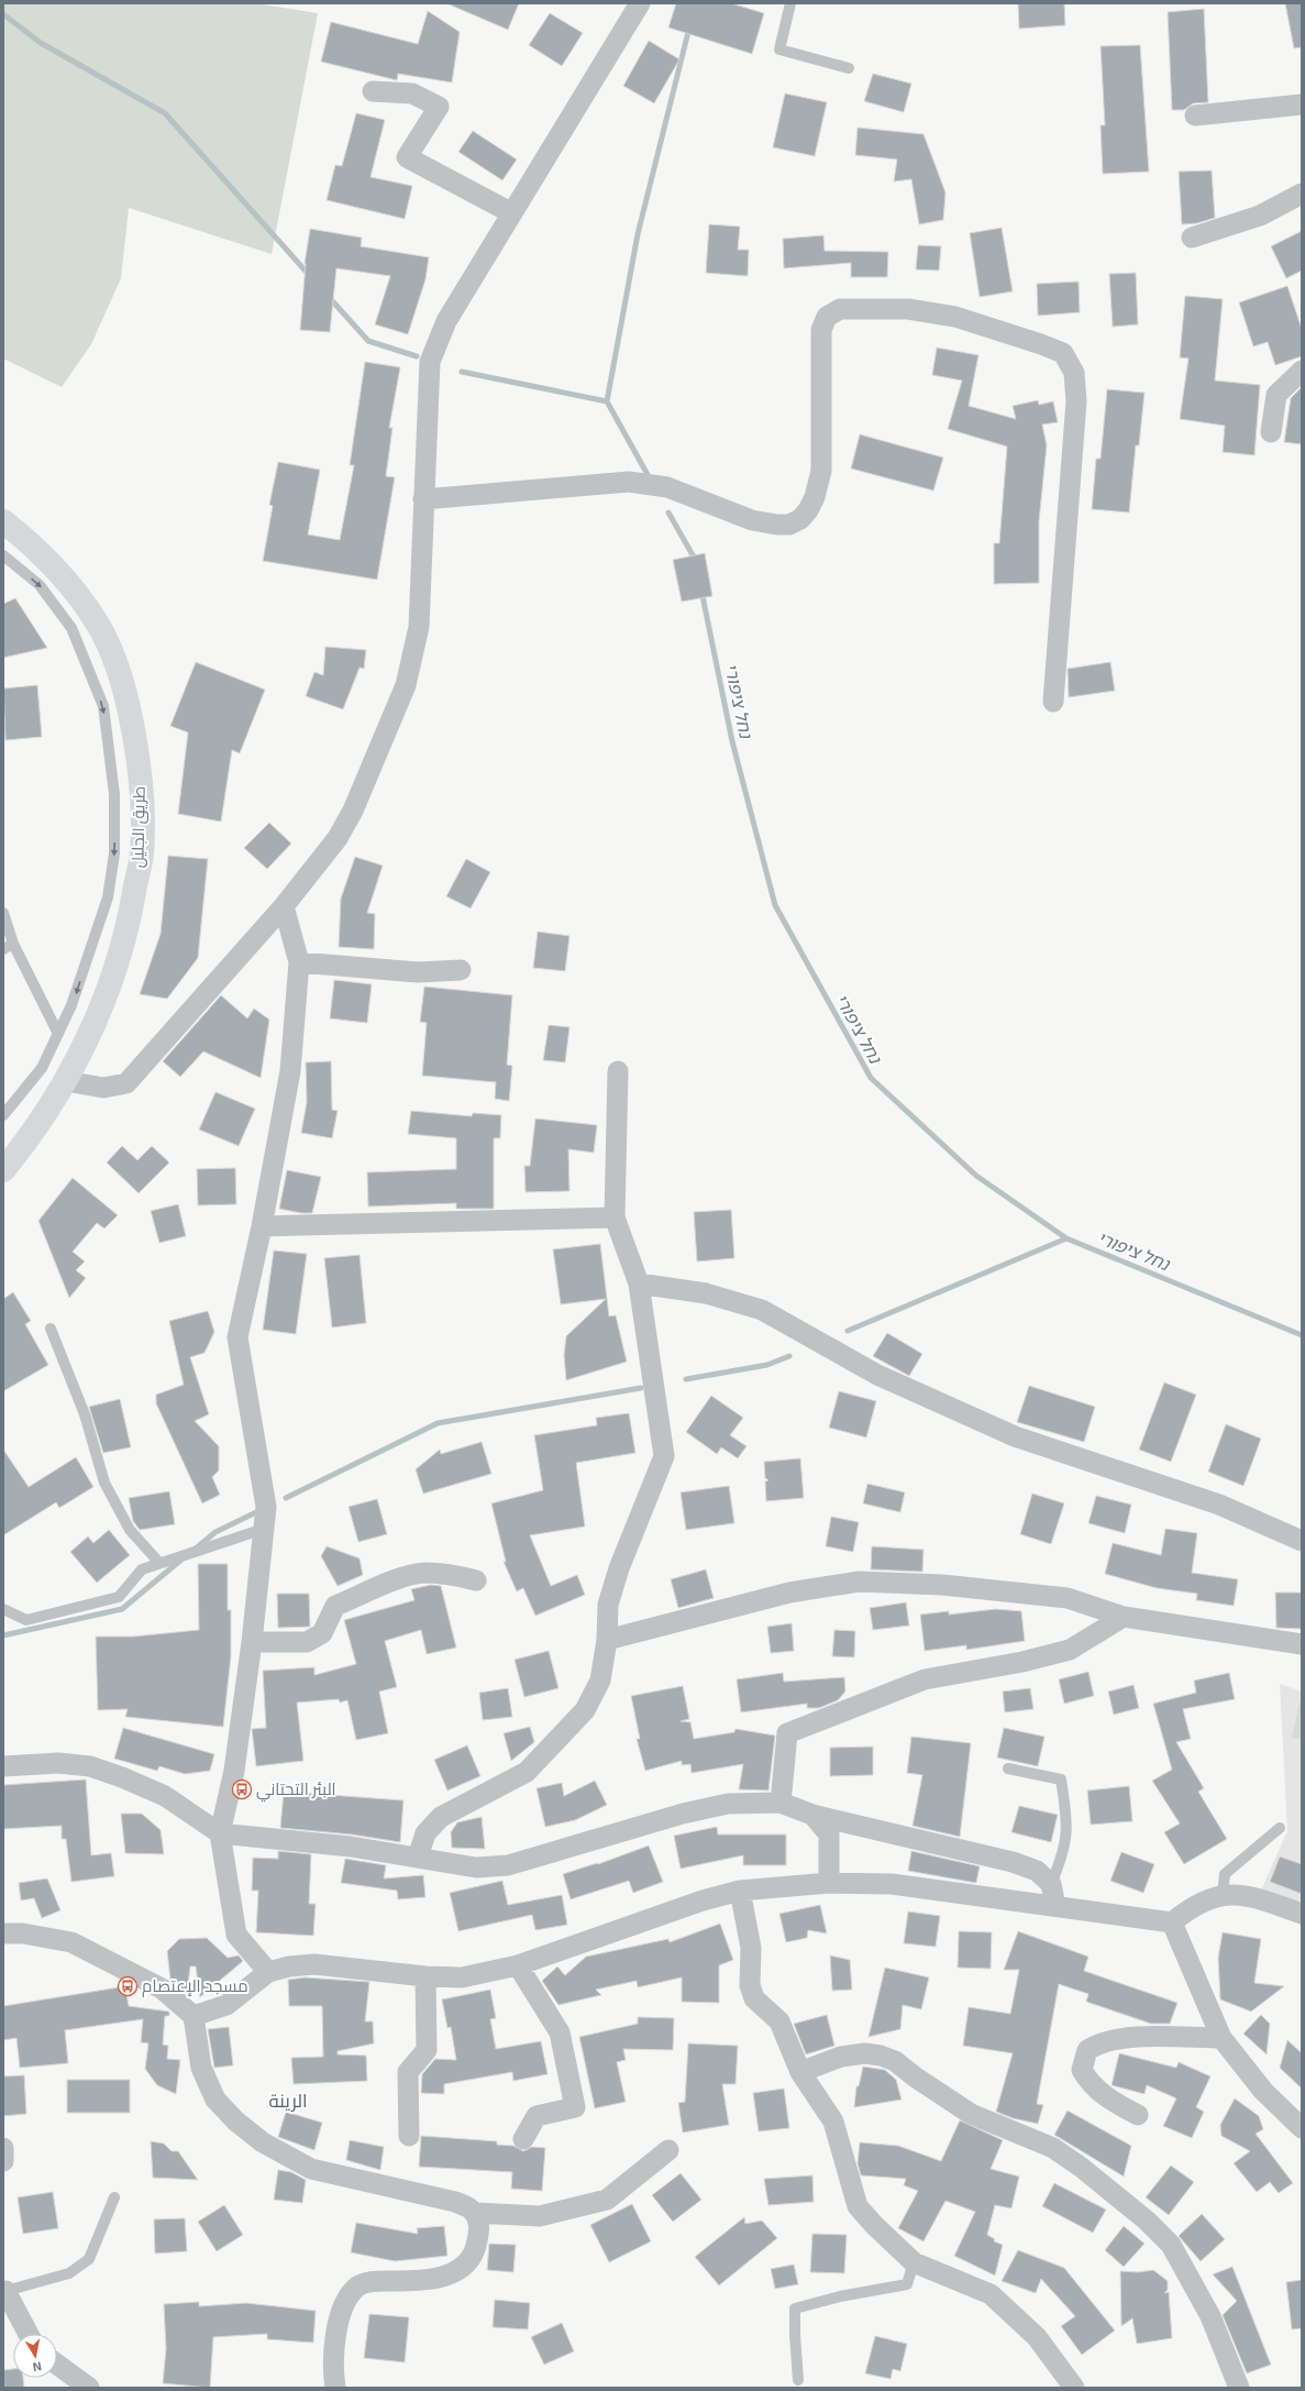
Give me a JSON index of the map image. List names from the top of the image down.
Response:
{
  "streets": {
    "main road": ["طريق الجليل"]
  },
  "districts": ["الرينة"],
  "water": ["נחל ציפורי"],
  "places": {
    "bus stop": ["البئر التحتاني", "مسجد الإعتصام"]
  },
  "north": "bottom"
}
